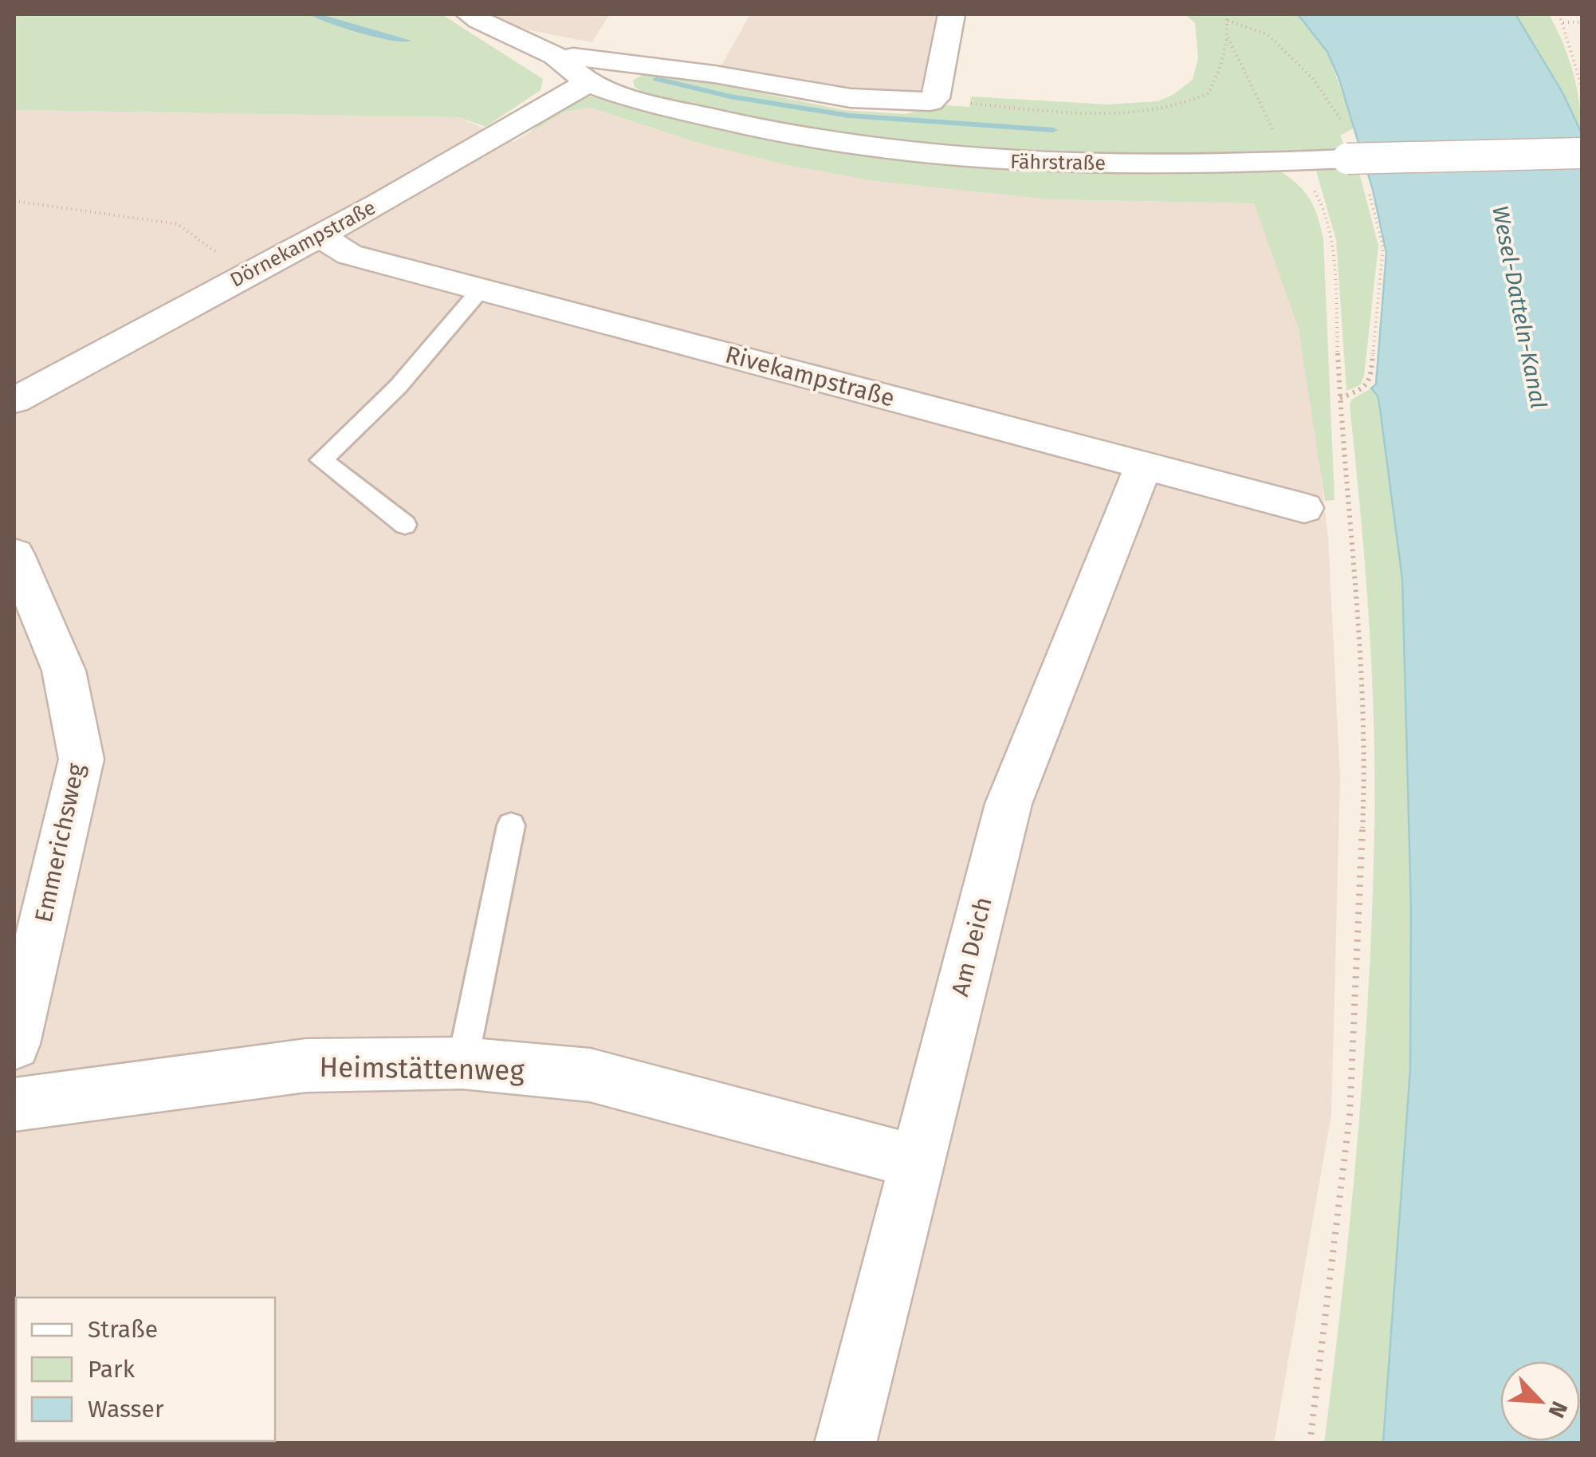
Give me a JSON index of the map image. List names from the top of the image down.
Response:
{
  "streets": {
    "street": [
      "Fährstraße",
      "Dörnekampstraße",
      "Rivekampstraße",
      "Emmerichsweg",
      "Am Deich",
      "Heimstättenweg"
    ]
  },
  "crossings": [
    ["Fährstraße", "Dörnekampstraße"],
    ["Dörnekampstraße", "Rivekampstraße"],
    ["Rivekampstraße", "Am Deich"],
    ["Am Deich", "Heimstättenweg"]
  ],
  "water": ["Wesel-Datteln-Kanal"],
  "legend": ["Straße", "Park", "Wasser"],
  "north": "bottom right"
}
